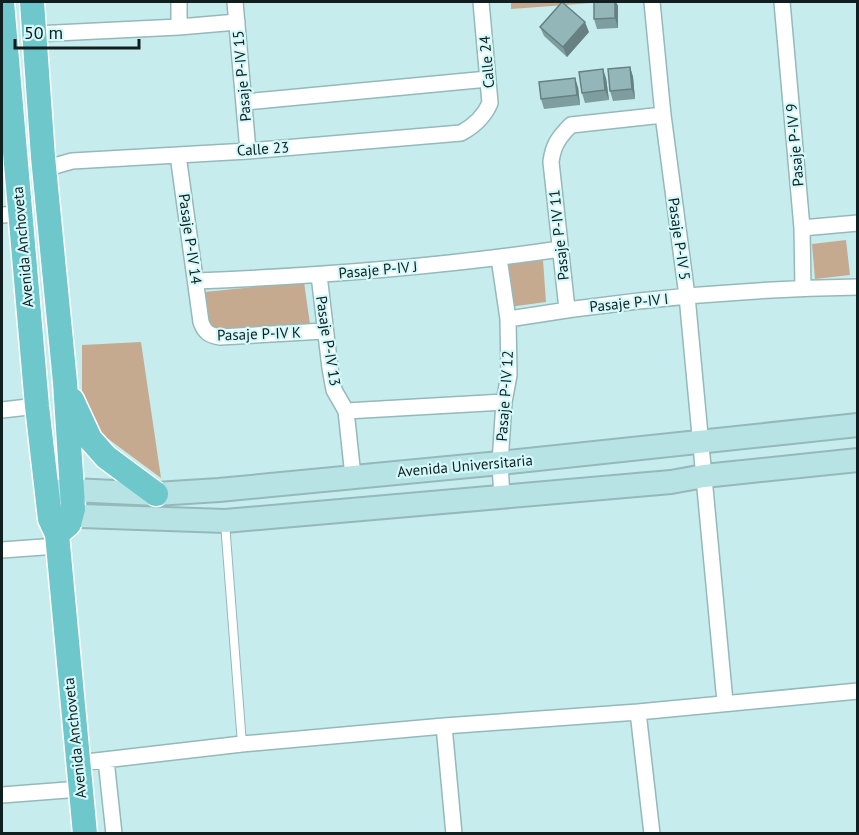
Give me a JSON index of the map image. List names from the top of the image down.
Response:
{
  "streets": {
    "main road": ["Avenida Anchoveta", "Avenida Universitaria"],
    "street": [
      "Calle 24",
      "Pasaje P-IV 15",
      "Pasaje P-IV 9",
      "Calle 23",
      "Pasaje P-IV 11",
      "Pasaje P-IV 14",
      "Pasaje P-IV 5",
      "Pasaje P-IV J",
      "Pasaje P-IV I",
      "Pasaje P-IV K",
      "Pasaje P-IV 13",
      "Pasaje P-IV 12"
    ]
  },
  "crossings": [
    ["Calle 24", "Calle 23"],
    ["Pasaje P-IV 15", "Calle 23"],
    ["Pasaje P-IV 9", "Pasaje P-IV I"],
    ["Calle 23", "Pasaje P-IV 14"],
    ["Calle 23", "Avenida Anchoveta"],
    ["Pasaje P-IV 11", "Pasaje P-IV 5"],
    ["Pasaje P-IV 11", "Pasaje P-IV J"],
    ["Pasaje P-IV 11", "Pasaje P-IV I"],
    ["Pasaje P-IV 14", "Pasaje P-IV J"],
    ["Pasaje P-IV 14", "Pasaje P-IV K"],
    ["Pasaje P-IV 5", "Pasaje P-IV I"],
    ["Pasaje P-IV 5", "Avenida Universitaria"],
    ["Avenida Anchoveta", "Avenida Universitaria"],
    ["Pasaje P-IV J", "Pasaje P-IV 13"],
    ["Pasaje P-IV J", "Pasaje P-IV 12"],
    ["Pasaje P-IV I", "Pasaje P-IV 12"],
    ["Pasaje P-IV K", "Pasaje P-IV 13"],
    ["Pasaje P-IV 13", "Avenida Universitaria"],
    ["Pasaje P-IV 12", "Avenida Universitaria"]
  ],
  "scale_bar": "50 m"
}
